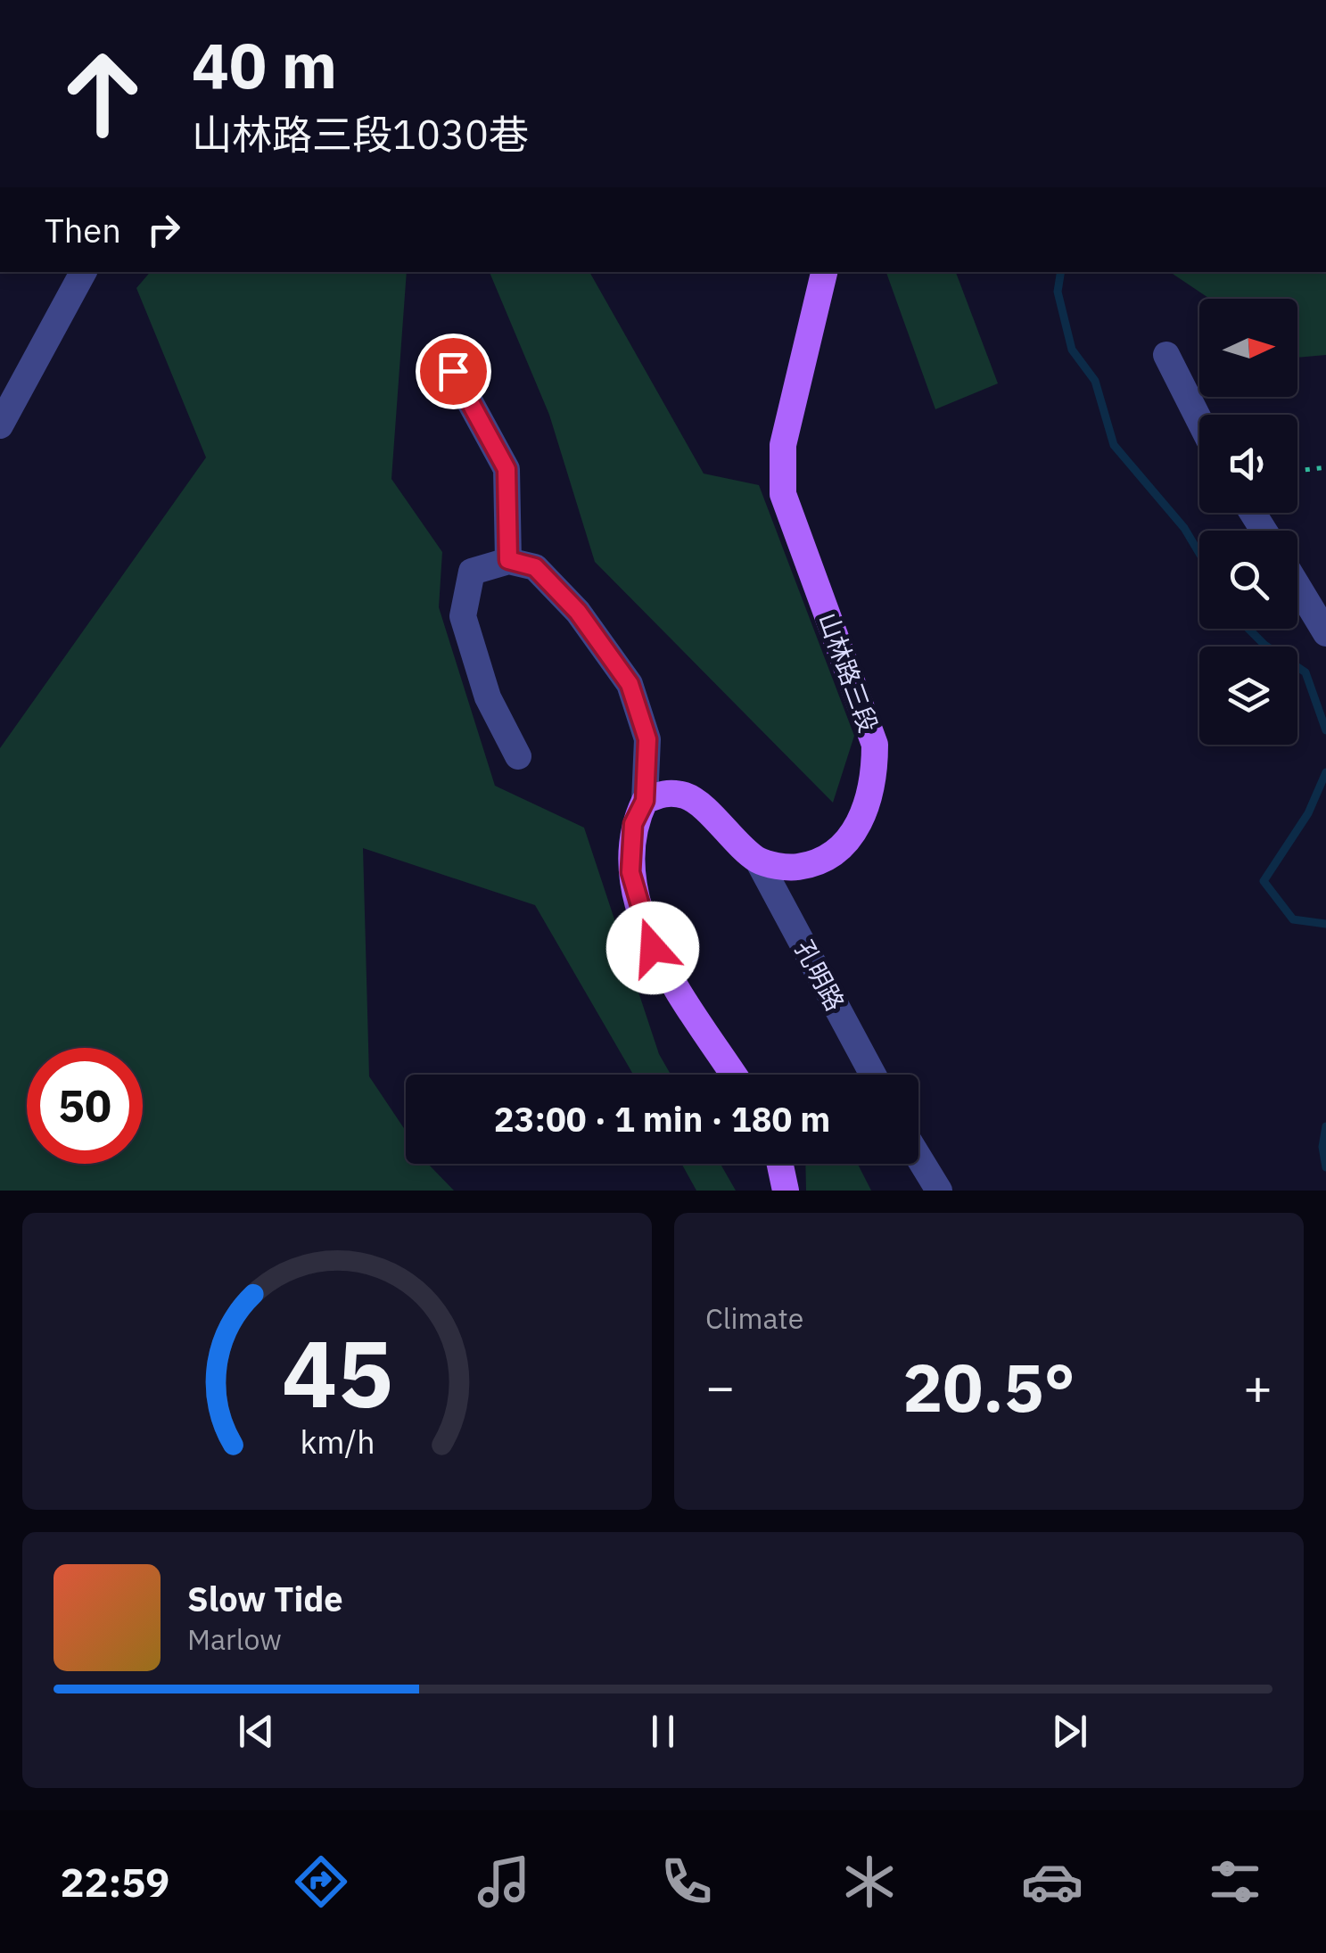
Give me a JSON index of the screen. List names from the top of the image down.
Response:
{
  "streets": {
    "main road": ["山林路三段"],
    "street": ["孔明路"]
  },
  "crossings": [
    ["山林路三段", "孔明路"]
  ],
  "north": "right",
  "page": {
    "turn": ["40 m", "山林路三段1030巷"],
    "then": "Then",
    "limit": "50",
    "trip": "23:00 · 1 min · 180 m",
    "tile": "Climate",
    "heat": ["−", "20.5°", "+"],
    "song": ["Slow Tide", "Marlow"],
    "tabs": "22:59",
    "gauge": ["45", "km/h"]
  }
}
